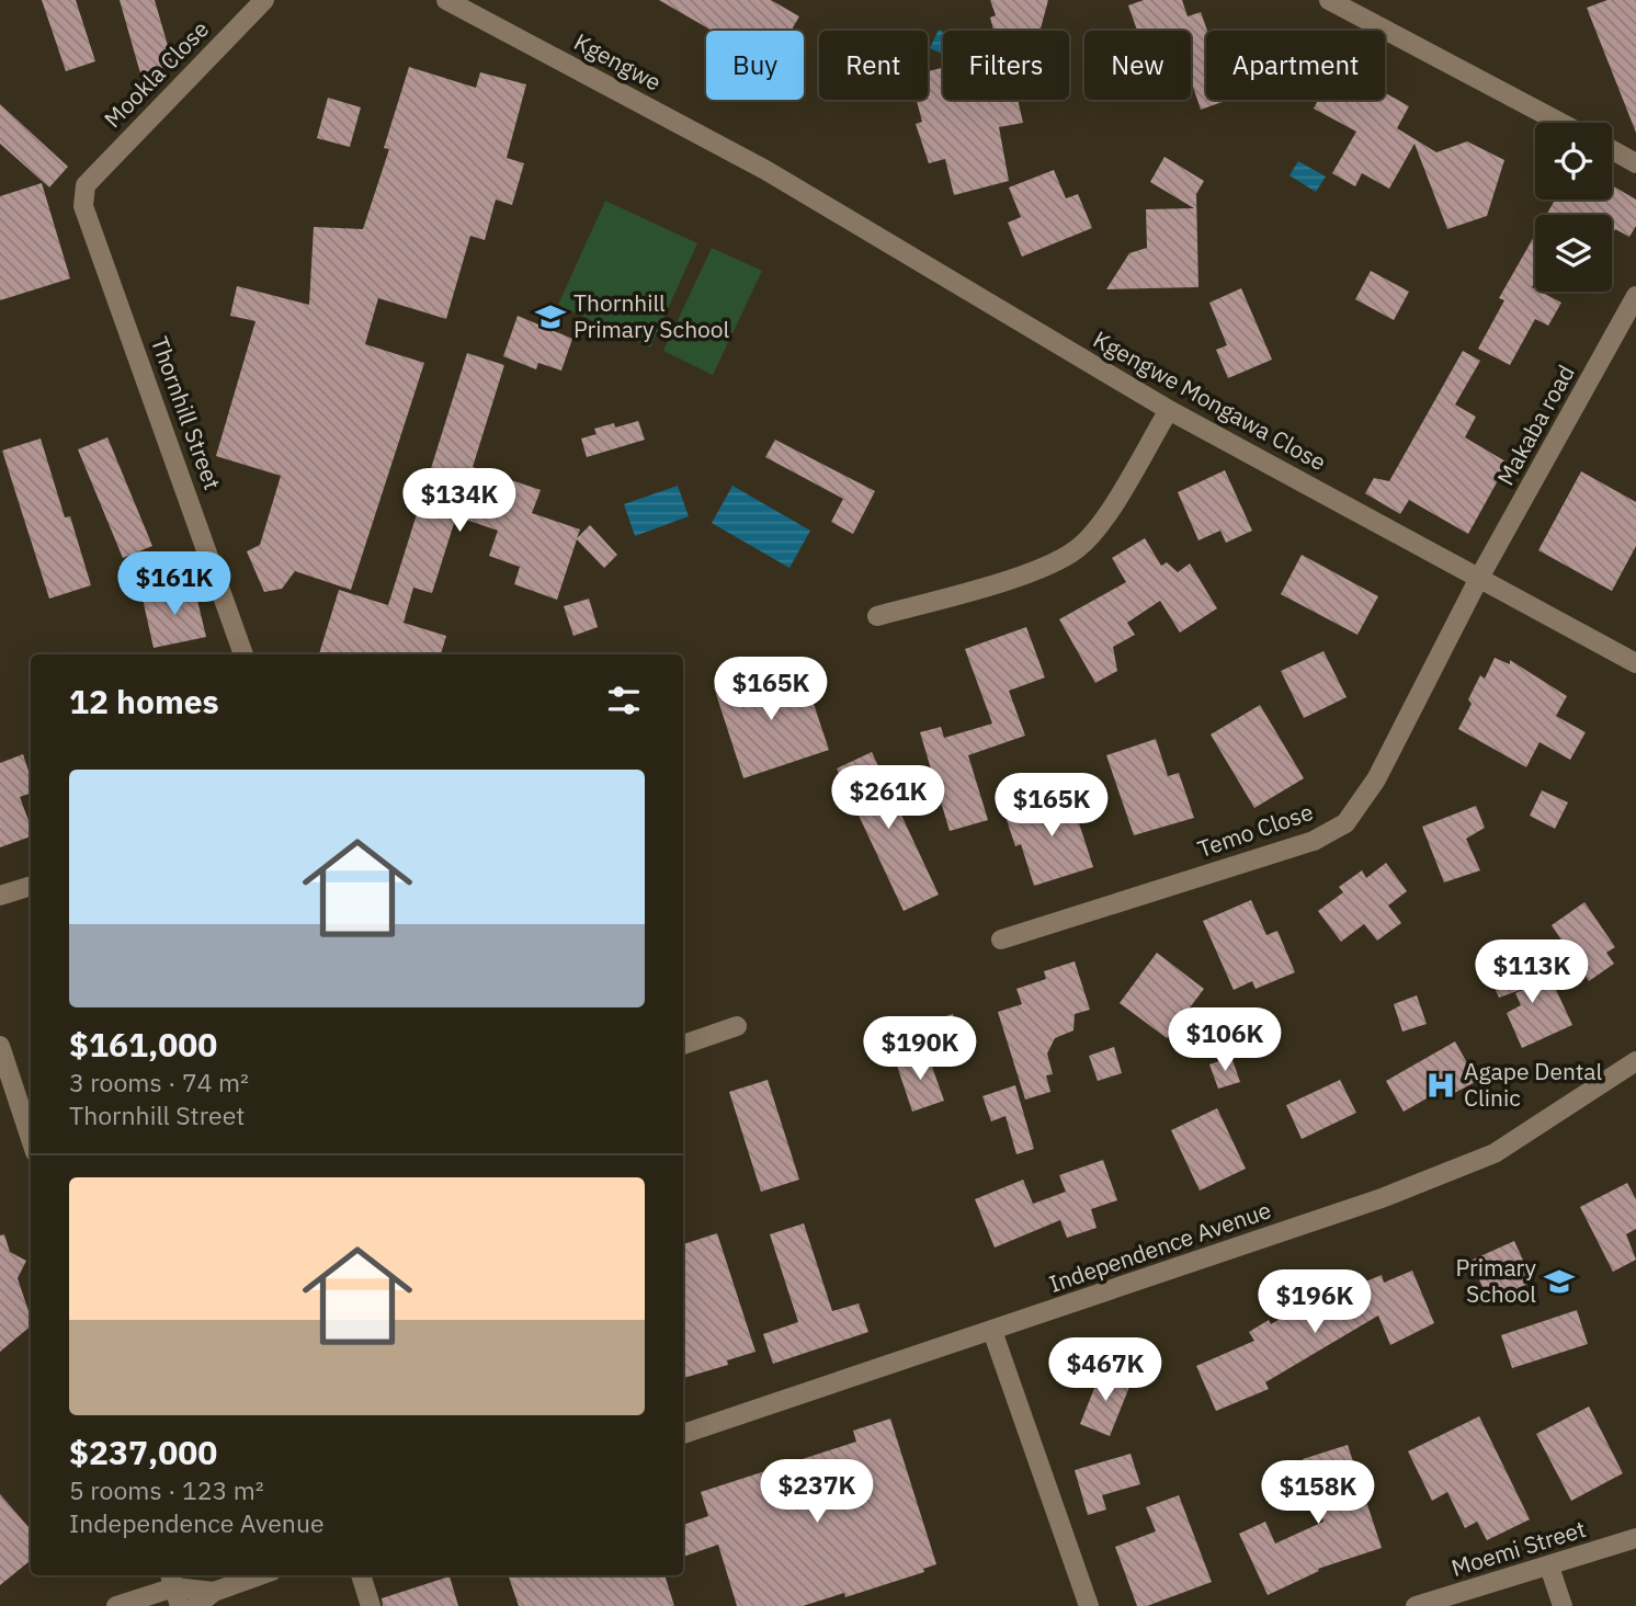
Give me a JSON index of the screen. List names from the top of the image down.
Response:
{
  "streets": {
    "street": [
      "Kgengwe",
      "Mookla Close",
      "Kgengwe Mongawa Close",
      "Thornhill Street",
      "Makaba road",
      "Temo Close",
      "Independence Avenue",
      "Moemi Street"
    ]
  },
  "crossings": [
    ["Kgengwe", "Kgengwe Mongawa Close"],
    ["Mookla Close", "Thornhill Street"],
    ["Kgengwe Mongawa Close", "Makaba road"],
    ["Kgengwe Mongawa Close", "Temo Close"],
    ["Makaba road", "Temo Close"]
  ],
  "places": {
    "school or university": ["Thornhill Primary School", "Primary School"],
    "hospital": ["Agape Dental Clinic"]
  },
  "page": {
    "chip": [
      "Buy",
      "Rent",
      "Filters",
      "New",
      "Apartment"
    ],
    "price": [
      "$134K",
      "$161K",
      "$165K",
      "$261K",
      "$165K",
      "$113K",
      "$106K",
      "$190K",
      "$196K",
      "$467K",
      "$237K",
      "$158K"
    ],
    "heading": "12 homes",
    "list": [
      {
        "name": "$161,000",
        "note": "3 rooms · 74 m² · Thornhill Street"
      },
      {
        "name": "$237,000",
        "note": "5 rooms · 123 m² · Independence Avenue"
      }
    ]
  }
}
